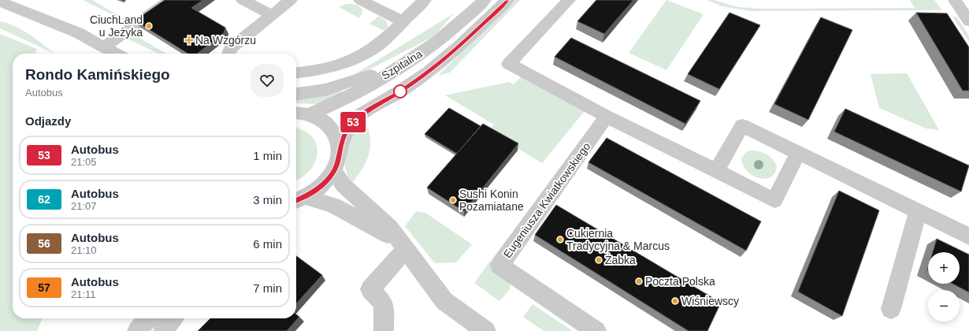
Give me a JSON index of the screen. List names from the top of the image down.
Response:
{
  "streets": {
    "street": ["Szpitalna", "Eugeniusza Kwiatkowskiego"]
  },
  "places": {
    "other": [
      "CiuchLand u Jeżyka",
      "Sushi Konin Pozamiatane",
      "Cukiernia Tradycyjna & Marcus",
      "Żabka",
      "Poczta Polska",
      "Wiśniewscy"
    ],
    "health": ["Na Wzgórzu"]
  },
  "lines": ["bus line 53"],
  "page": {
    "on_map": "53",
    "heading": [
      ["Rondo Kamińskiego", "Autobus"],
      "Odjazdy"
    ],
    "list": [
      {
        "mark": "53",
        "name": "Autobus",
        "note": "21:05",
        "value": "1 min"
      },
      {
        "mark": "62",
        "name": "Autobus",
        "note": "21:07",
        "value": "3 min"
      },
      {
        "mark": "56",
        "name": "Autobus",
        "note": "21:10",
        "value": "6 min"
      },
      {
        "mark": "57",
        "name": "Autobus",
        "note": "21:11",
        "value": "7 min"
      }
    ],
    "map_buttons": ["+", "−"]
  }
}
